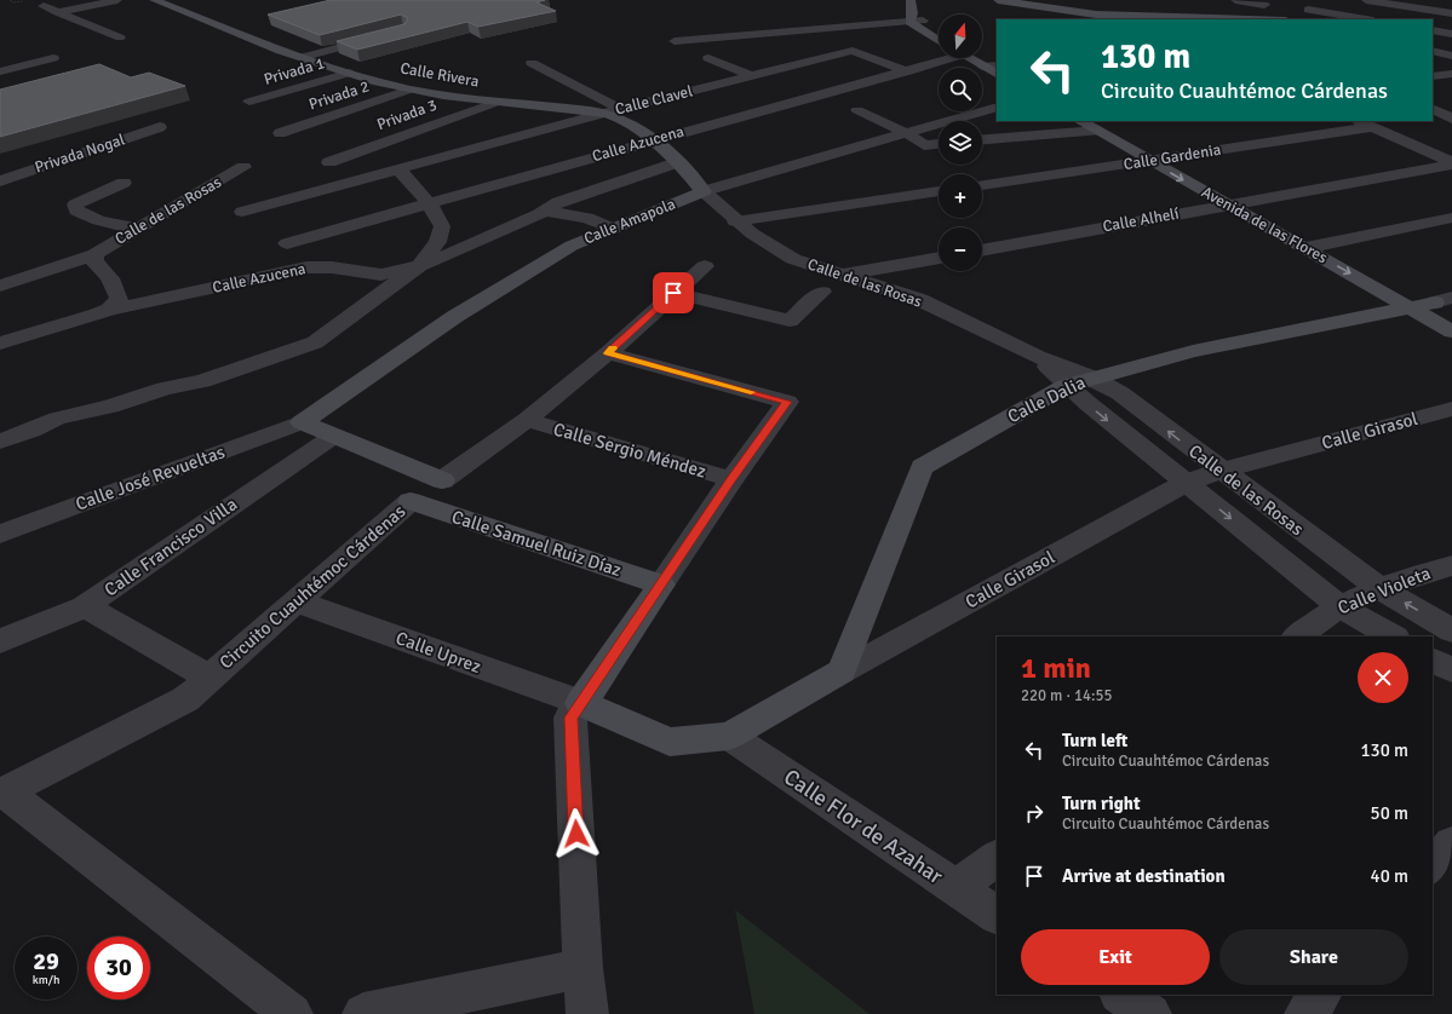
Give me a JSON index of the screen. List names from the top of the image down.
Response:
{
  "streets": {
    "main road": [
      "Calle Rivera",
      "Calle Amapola",
      "Avenida de las Flores",
      "Calle Dalia",
      "Calle Girasol",
      "Calle Samuel Ruiz Díaz",
      "Circuito Cuauhtémoc Cárdenas"
    ],
    "street": [
      "Privada 1",
      "Privada 2",
      "Calle Clavel",
      "Privada 3",
      "Calle Azucena",
      "Privada Nogal",
      "Calle Gardenia",
      "Calle de las Rosas",
      "Calle Alhelí",
      "Calle Sergio Méndez",
      "Calle José Revueltas",
      "Calle Francisco Villa",
      "Calle Violeta",
      "Calle Uprez",
      "Calle Flor de Azahar"
    ]
  },
  "crossings": [
    ["Privada 1", "Calle Rivera"],
    ["Calle Rivera", "Privada 2"],
    ["Calle Rivera", "Calle Clavel"],
    ["Calle Rivera", "Privada 3"],
    ["Calle Rivera", "Calle Azucena"],
    ["Calle Rivera", "Calle de las Rosas"],
    ["Calle Rivera", "Calle Amapola"],
    ["Calle Clavel", "Calle Azucena"],
    ["Calle Gardenia", "Avenida de las Flores"],
    ["Calle de las Rosas", "Calle Amapola"],
    ["Calle de las Rosas", "Calle Dalia"],
    ["Calle de las Rosas", "Calle Girasol"],
    ["Calle de las Rosas", "Calle Violeta"],
    ["Calle Alhelí", "Avenida de las Flores"],
    ["Calle Amapola", "Calle José Revueltas"],
    ["Avenida de las Flores", "Calle Dalia"],
    ["Calle Dalia", "Calle Girasol"],
    ["Calle Girasol", "Calle Uprez"],
    ["Calle Girasol", "Calle Flor de Azahar"],
    ["Calle Sergio Méndez", "Circuito Cuauhtémoc Cárdenas"],
    ["Calle Samuel Ruiz Díaz", "Circuito Cuauhtémoc Cárdenas"],
    ["Circuito Cuauhtémoc Cárdenas", "Calle Uprez"]
  ],
  "north": "top",
  "page": {
    "map_buttons": ["+", "−"],
    "turn": ["130 m", "Circuito Cuauhtémoc Cárdenas"],
    "heading": ["1 min", "220 m · 14:55"],
    "list": [
      {
        "name": "Turn left",
        "note": "Circuito Cuauhtémoc Cárdenas",
        "value": "130 m"
      },
      {
        "name": "Turn right",
        "note": "Circuito Cuauhtémoc Cárdenas",
        "value": "50 m"
      },
      {
        "name": "Arrive at destination",
        "value": "40 m"
      }
    ],
    "buttons": ["Exit", "Share"],
    "speed": "29 km/h",
    "limit": "30"
  }
}
